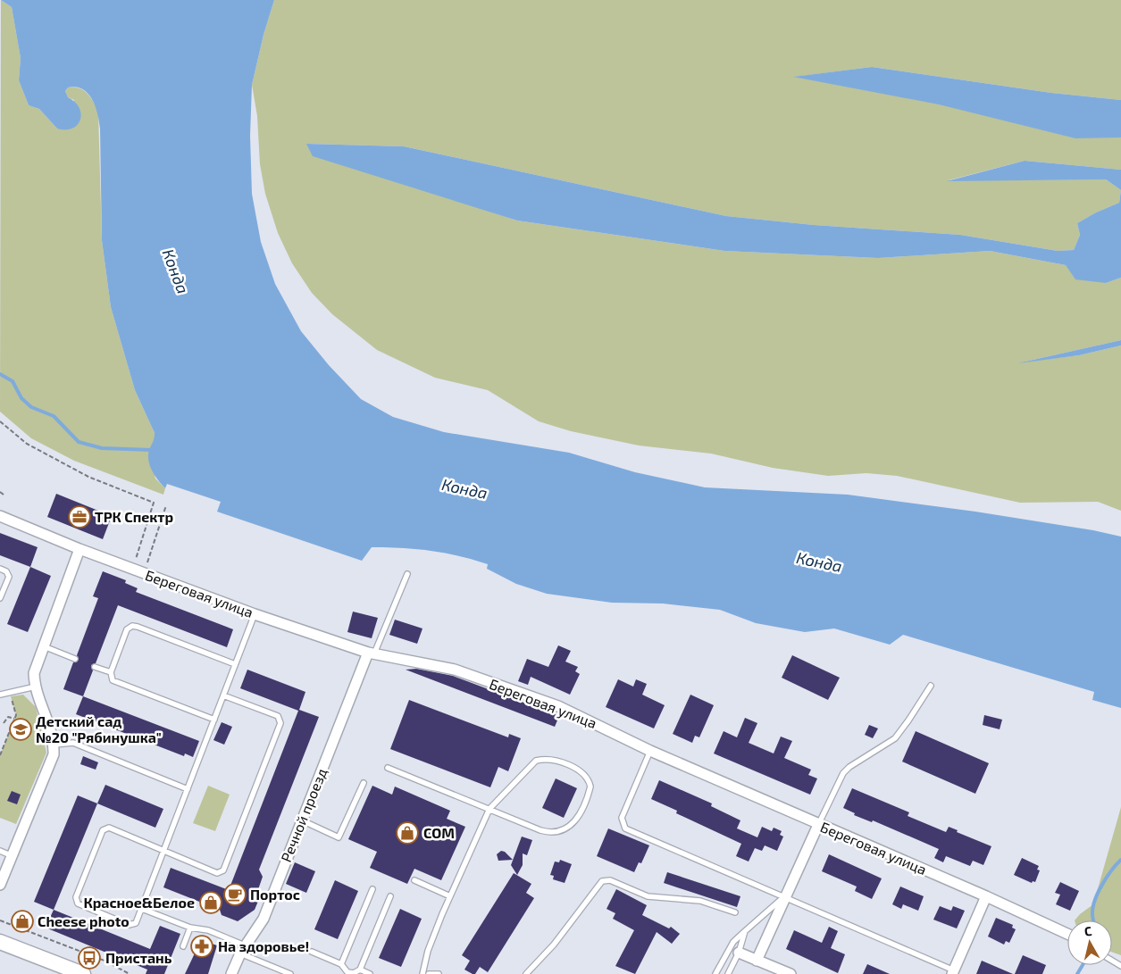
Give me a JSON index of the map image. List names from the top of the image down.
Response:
{
  "streets": {
    "street": ["Береговая улица", "Речной проезд"]
  },
  "crossings": [
    ["Береговая улица", "Речной проезд"]
  ],
  "water": ["Конда"],
  "places": {
    "office": ["ТРК Спектр"],
    "school or university": ["Детский сад №20 \"Рябинушка\""],
    "shop": ["СОМ", "Красное&Белое", "Cheese photo"],
    "cafe": ["Портос"],
    "pharmacy": ["На здоровье!"],
    "bus stop": ["Пристань"]
  },
  "north": "top"
}
